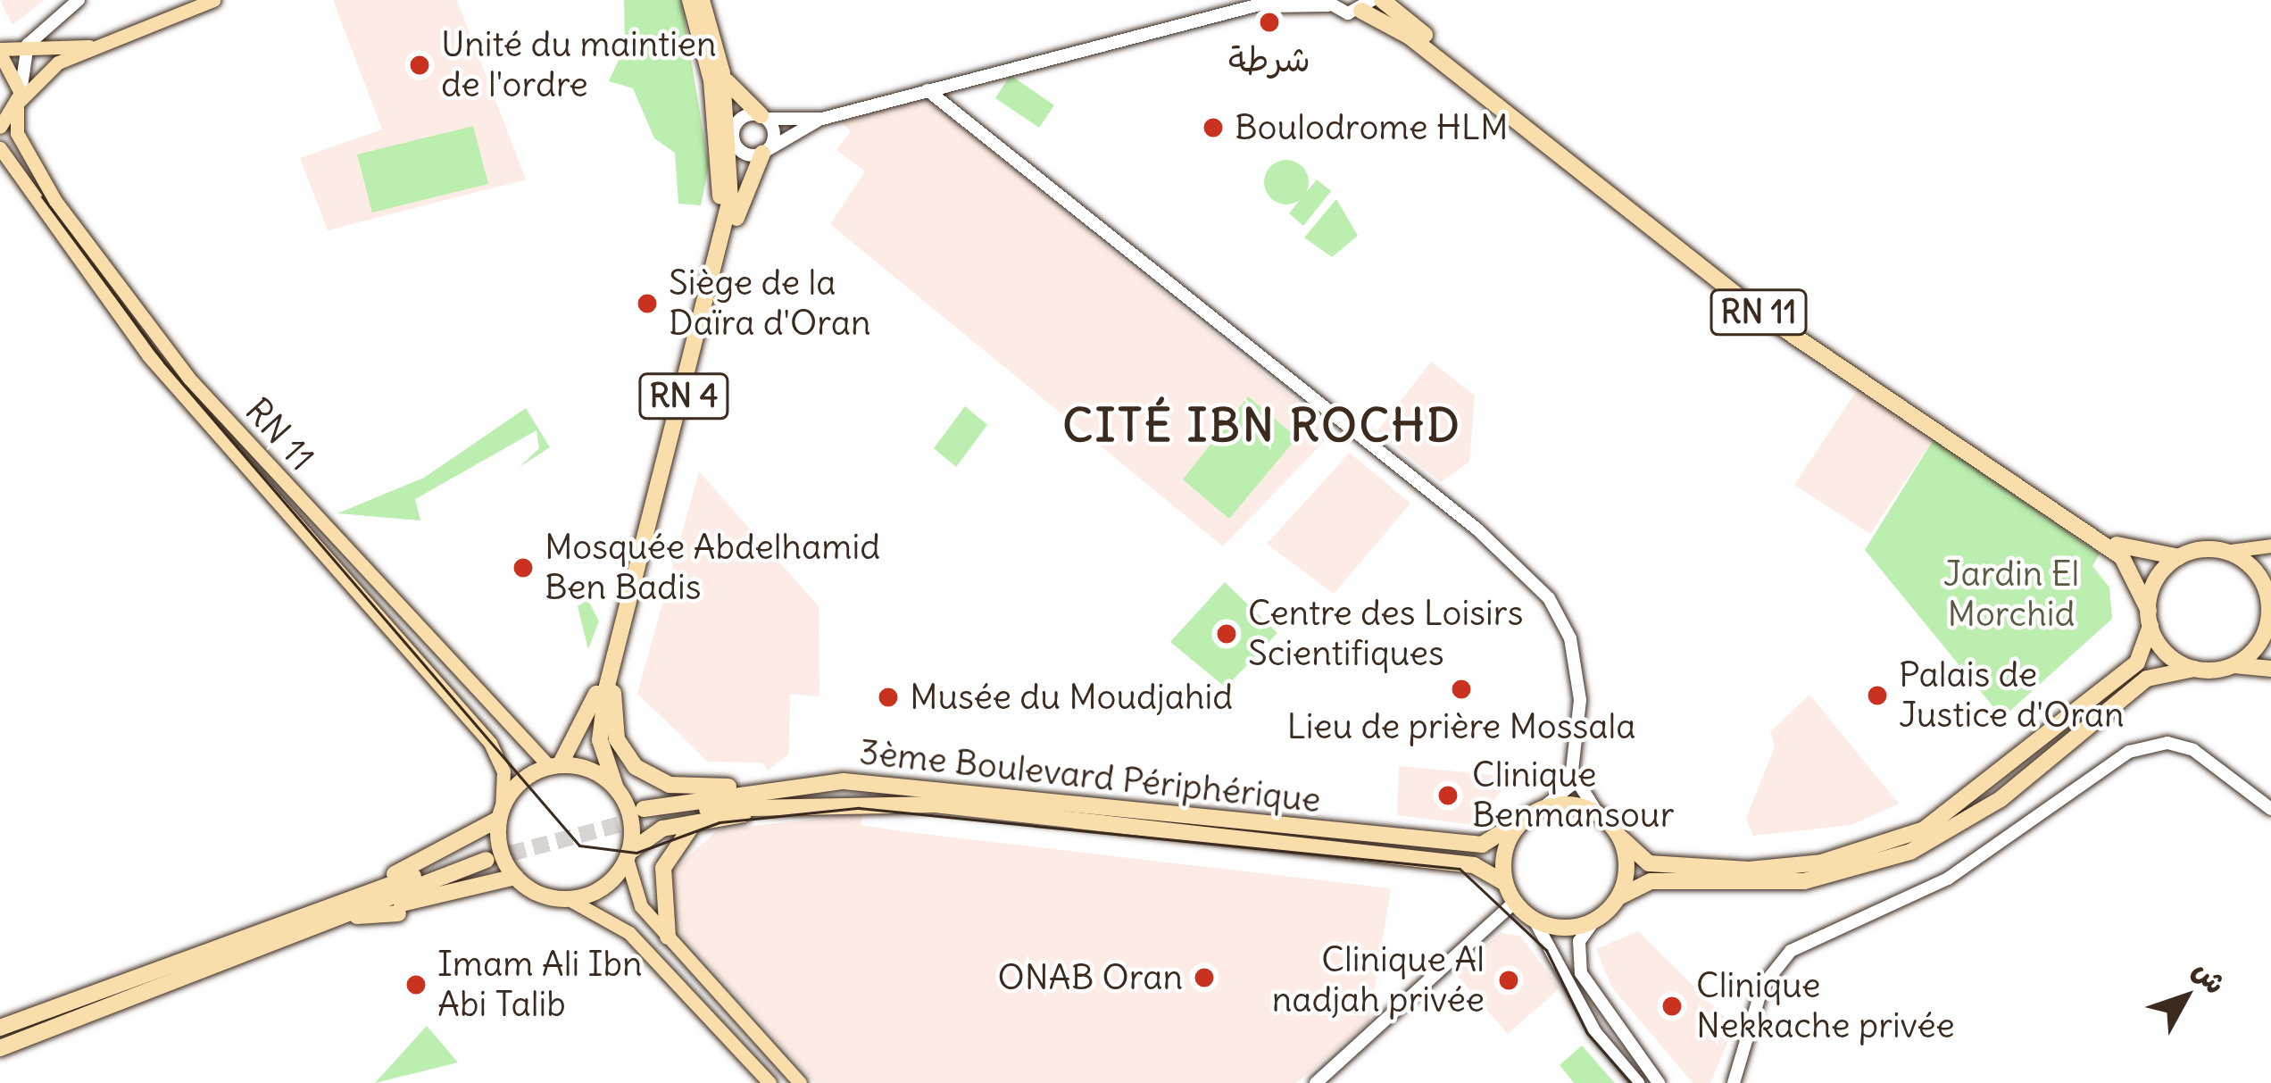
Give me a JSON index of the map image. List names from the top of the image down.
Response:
{
  "streets": {
    "highway": ["RN 11", "RN 4", "3ème Boulevard Périphérique"]
  },
  "crossings": [
    ["RN 11", "RN 4"]
  ],
  "districts": ["CITÉ IBN ROCHD"],
  "parks": ["Jardin El Morchid"],
  "places": [
    "شرطة",
    "Unité du maintien de l'ordre",
    "Boulodrome HLM",
    "Siège de la Daïra d'Oran",
    "Mosquée Abdelhamid Ben Badis",
    "Centre des Loisirs Scientifiques",
    "Lieu de prière Mossala",
    "Palais de Justice d'Oran",
    "Musée du Moudjahid",
    "Clinique Benmansour",
    "ONAB Oran",
    "Clinique Al nadjah privée",
    "Imam Ali Ibn Abi Talib",
    "Clinique Nekkache privée"
  ],
  "north": "top right"
}
